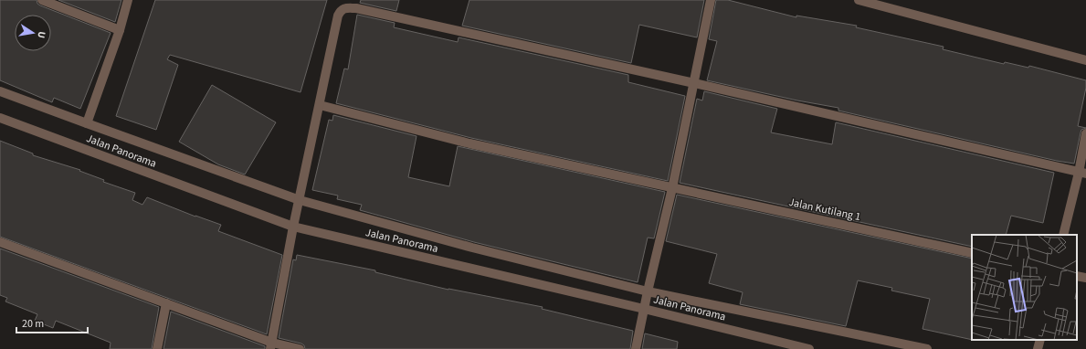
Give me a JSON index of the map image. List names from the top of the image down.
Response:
{
  "streets": {
    "street": ["Jalan Panorama", "Jalan Kutilang 1"]
  },
  "scale_bar": "20 m",
  "north": "right"
}
